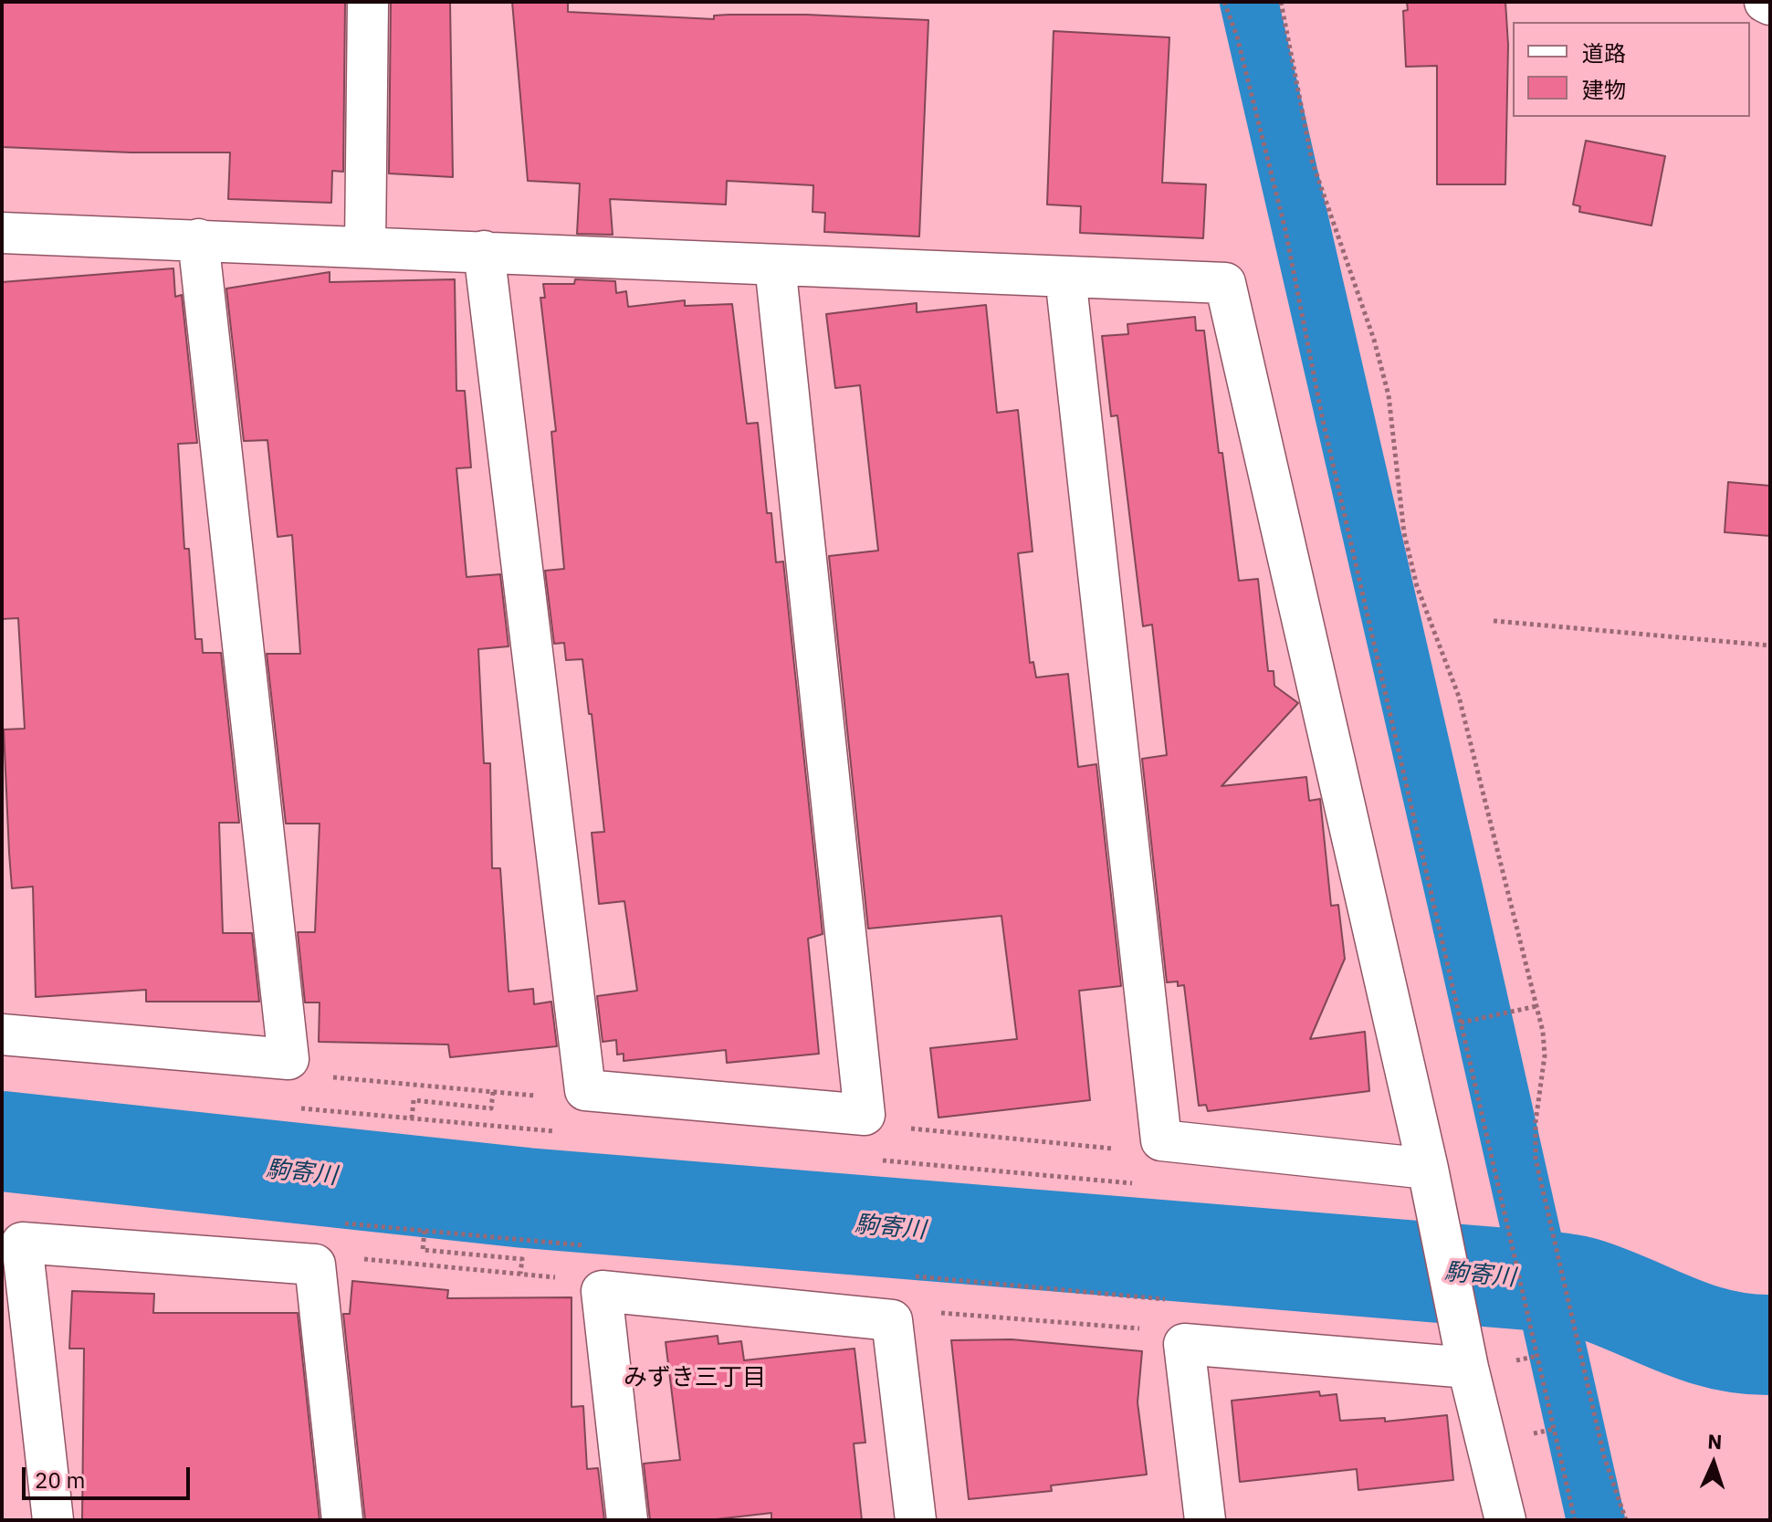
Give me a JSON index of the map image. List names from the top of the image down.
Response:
{
  "districts": ["みずき三丁目"],
  "water": ["駒寄川"],
  "legend": ["道路", "建物"],
  "scale_bar": "20 m",
  "north": "top"
}
